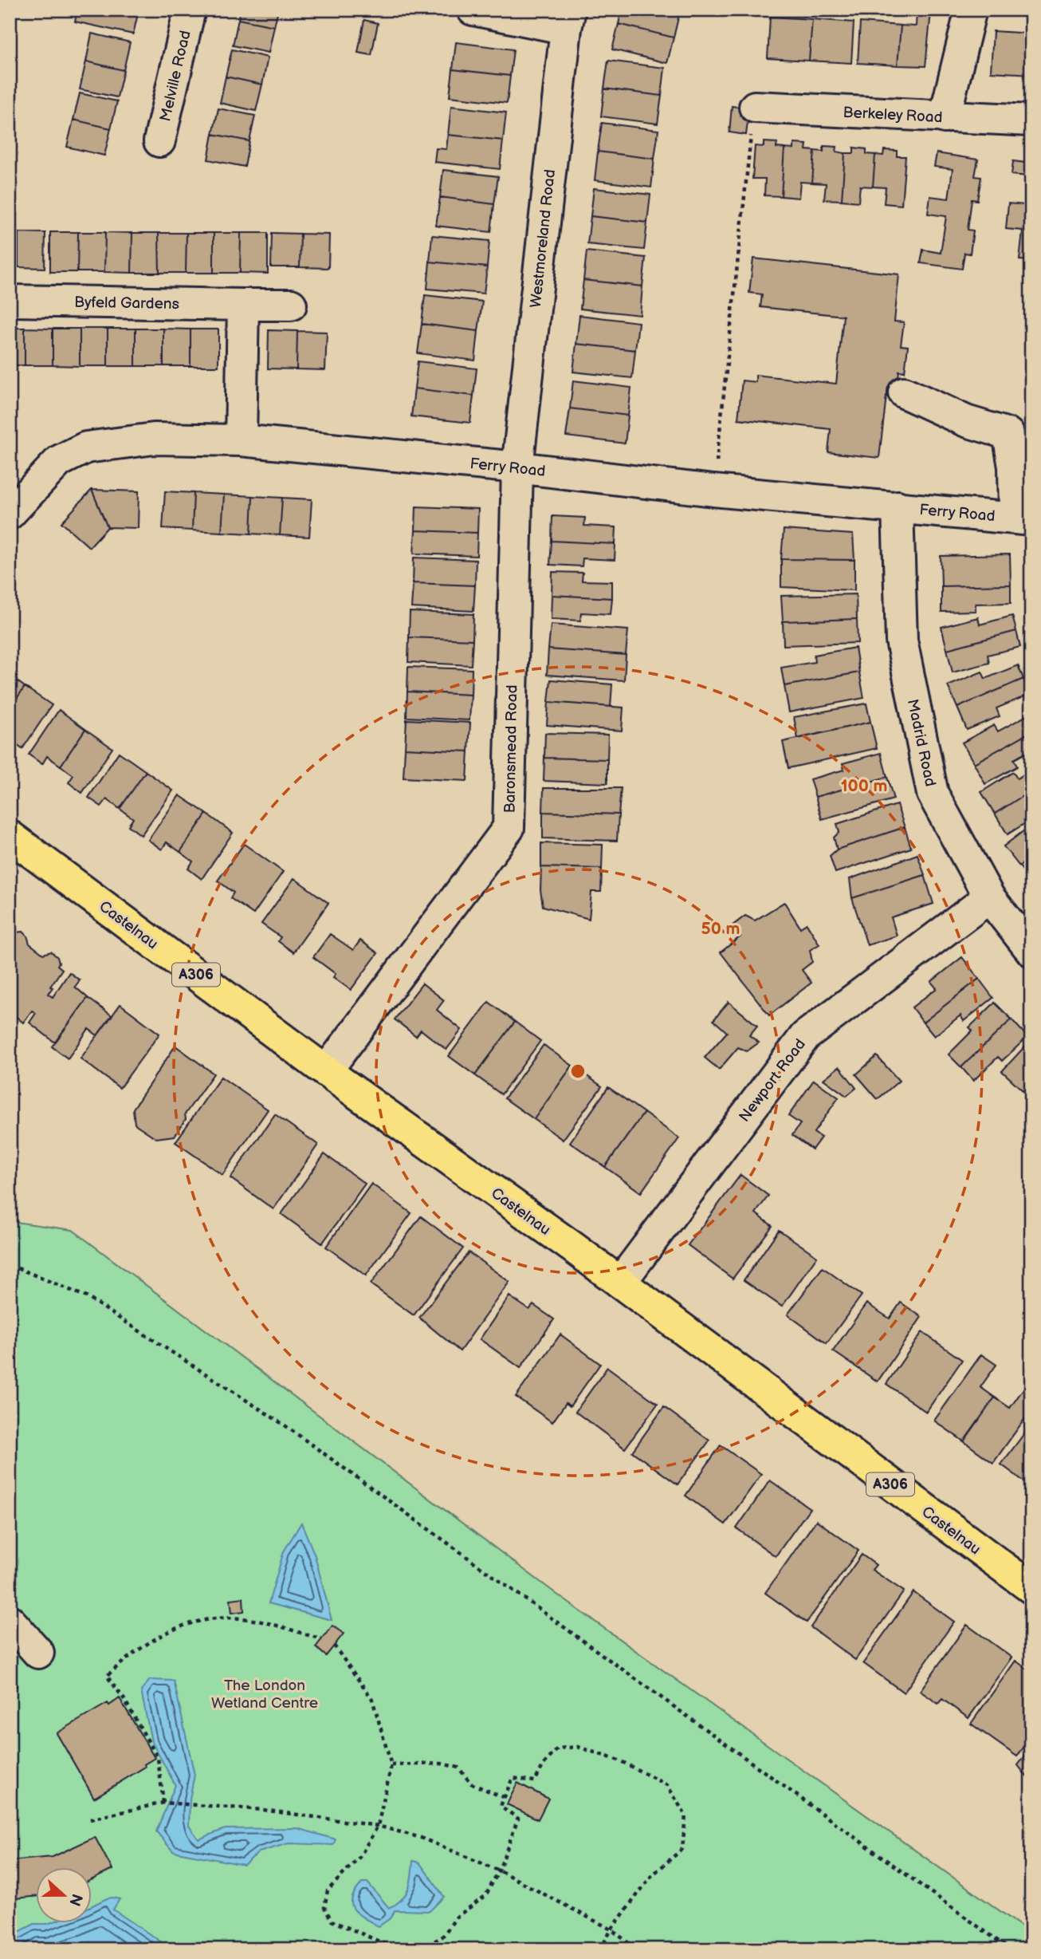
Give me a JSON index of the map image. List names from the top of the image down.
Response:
{
  "streets": {
    "main road": ["Castelnau", "A306"],
    "street": [
      "Melville Road",
      "Berkeley Road",
      "Westmoreland Road",
      "Byfeld Gardens",
      "Ferry Road",
      "Madrid Road",
      "Baronsmead Road",
      "Newport Road"
    ]
  },
  "crossings": [
    ["Westmoreland Road", "Ferry Road"],
    ["Westmoreland Road", "Baronsmead Road"],
    ["Ferry Road", "Madrid Road"],
    ["Ferry Road", "Baronsmead Road"],
    ["Madrid Road", "Newport Road"],
    ["Baronsmead Road", "Castelnau"],
    ["Castelnau", "Newport Road"]
  ],
  "parks": ["The London Wetland Centre"],
  "north": "right",
  "rings": ["100 m", "50 m"]
}
